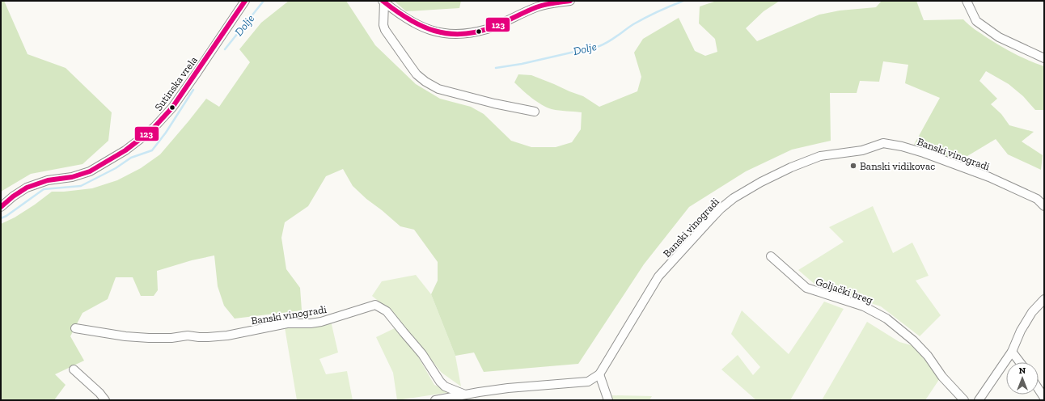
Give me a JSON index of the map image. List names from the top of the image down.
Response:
{
  "streets": {
    "street": ["Sutinska vrela", "Banski vinogradi", "Goljački breg"]
  },
  "water": ["Dolje"],
  "places": ["Banski vidikovac"],
  "lines": ["transit line 123"],
  "north": "top"
}
